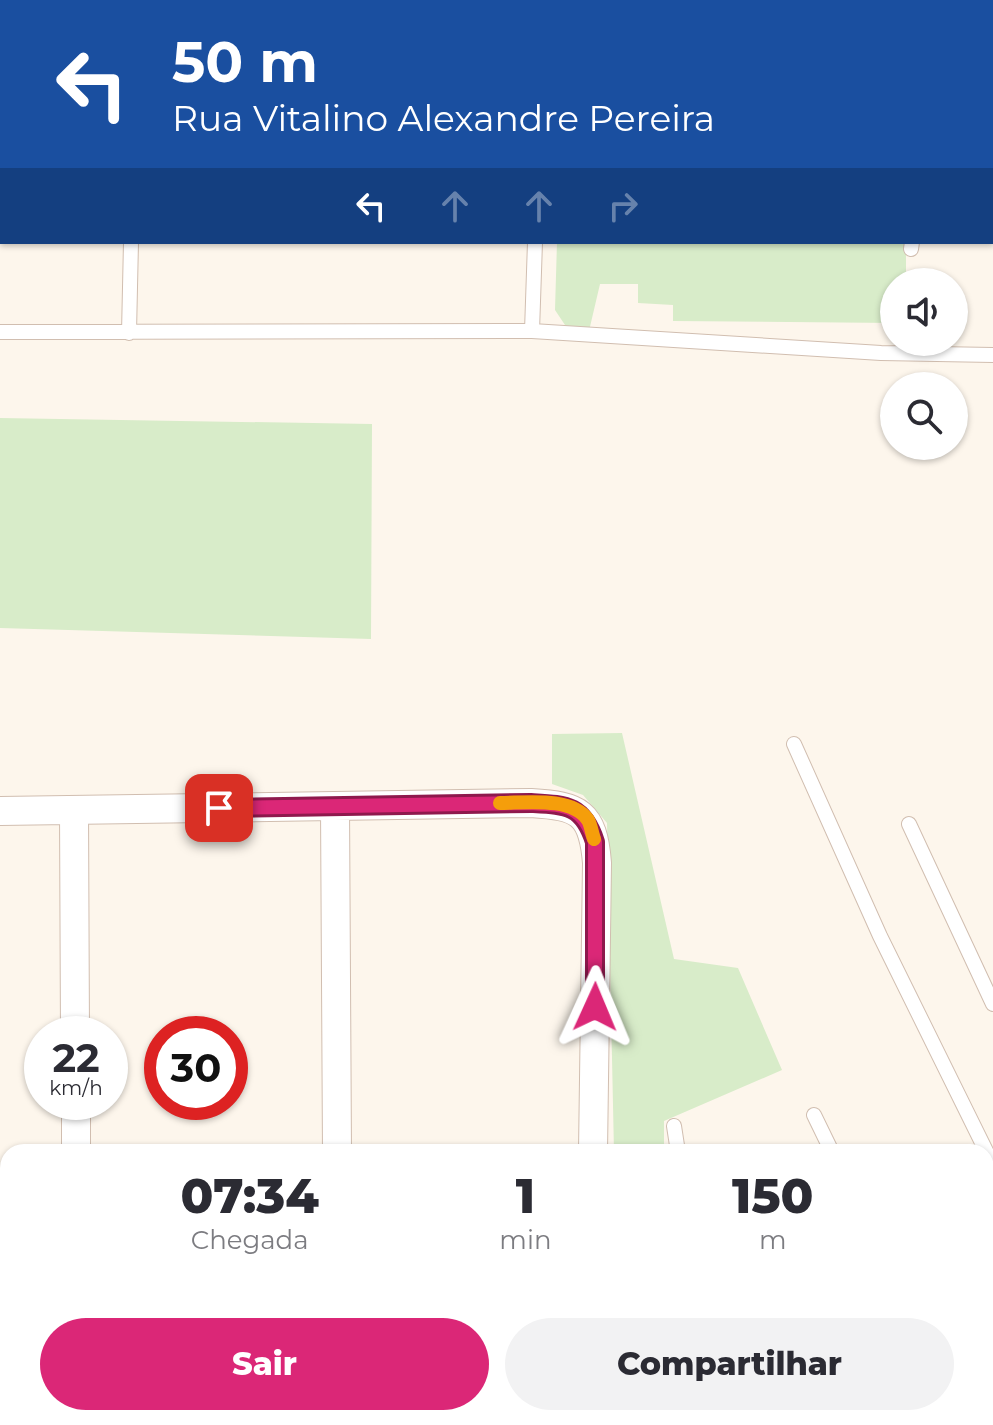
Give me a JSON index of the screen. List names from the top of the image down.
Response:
{
  "page": {
    "turn": ["50 m", "Rua Vitalino Alexandre Pereira"],
    "speed": "22 km/h",
    "limit": "30",
    "eta": [
      "07:34",
      "Chegada",
      "1",
      "min",
      "150",
      "m"
    ],
    "buttons": ["Sair", "Compartilhar"]
  }
}
